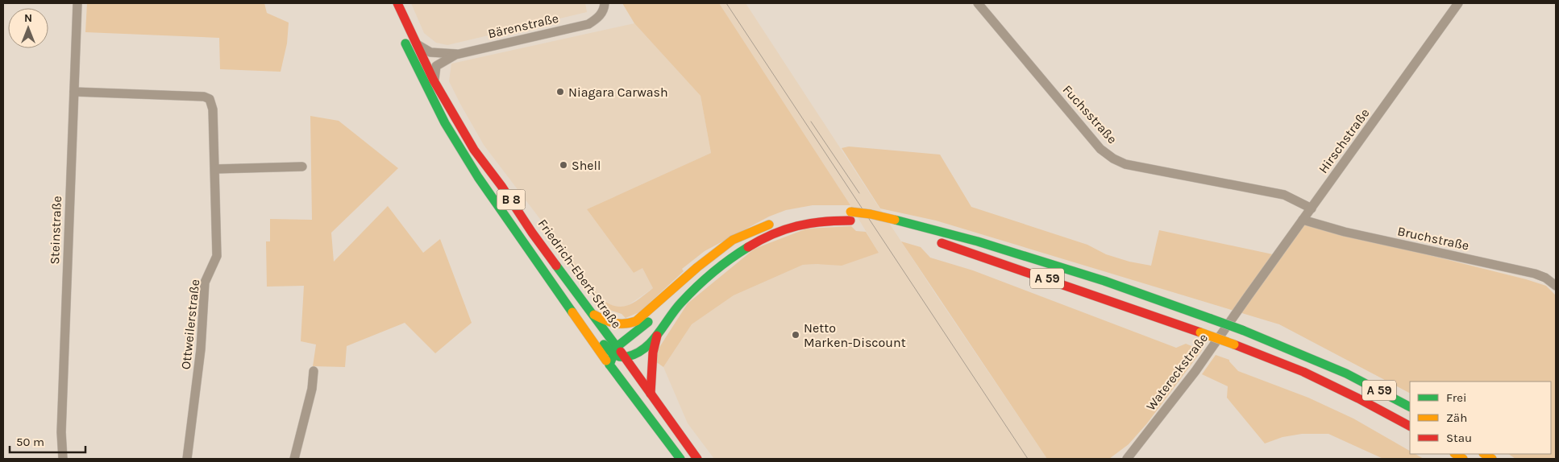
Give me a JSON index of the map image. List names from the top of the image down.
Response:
{
  "streets": {
    "main road": ["B 8", "Friedrich-Ebert-Straße", "A 59"],
    "street": [
      "Bärenstraße",
      "Fuchsstraße",
      "Hirschstraße",
      "Steinstraße",
      "Bruchstraße",
      "Ottweilerstraße",
      "Watereckstraße"
    ]
  },
  "crossings": [
    ["Bärenstraße", "B 8"],
    ["Bärenstraße", "Friedrich-Ebert-Straße"],
    ["Fuchsstraße", "Hirschstraße"],
    ["Hirschstraße", "Bruchstraße"],
    ["Hirschstraße", "Watereckstraße"],
    ["B 8", "Friedrich-Ebert-Straße"],
    ["Steinstraße", "Ottweilerstraße"]
  ],
  "places": ["Niagara Carwash", "Shell", "Netto Marken-Discount"],
  "legend": ["Frei", "Zäh", "Stau"],
  "scale_bar": "50 m",
  "north": "top"
}
